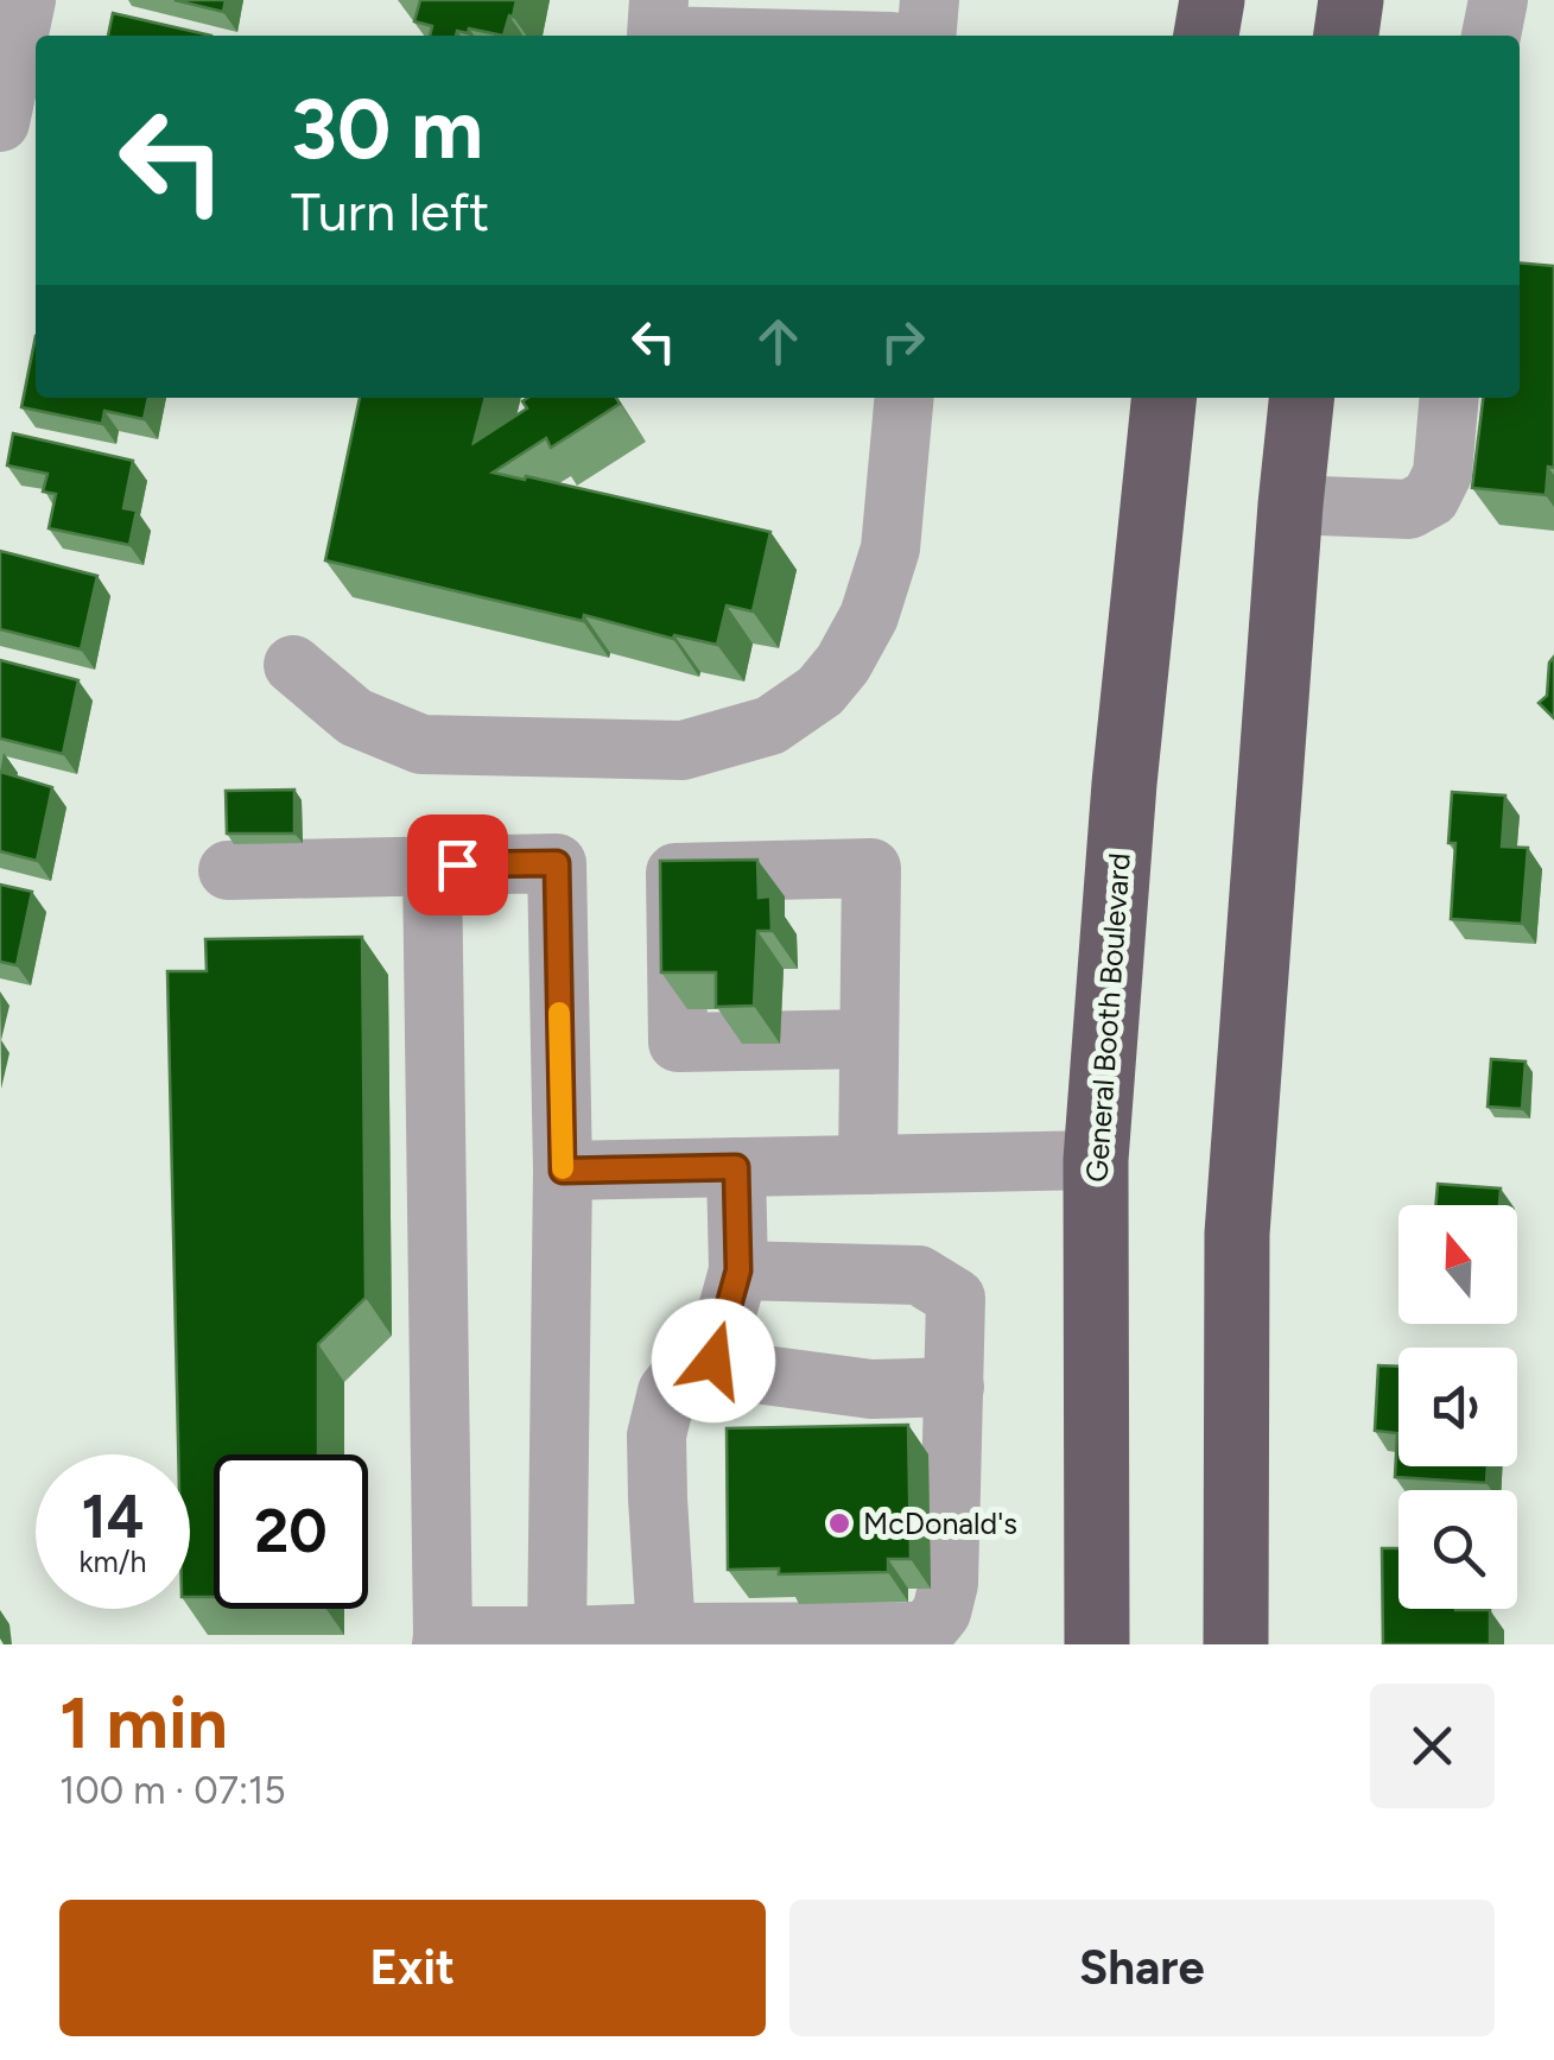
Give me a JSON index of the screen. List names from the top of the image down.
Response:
{
  "streets": {
    "highway": ["General Booth Boulevard"]
  },
  "places": ["McDonald's"],
  "north": "top",
  "page": {
    "turn": ["30 m", "Turn left"],
    "speed": "14 km/h",
    "limit": "20",
    "heading": ["1 min", "100 m · 07:15"],
    "buttons": ["Exit", "Share"]
  }
}
